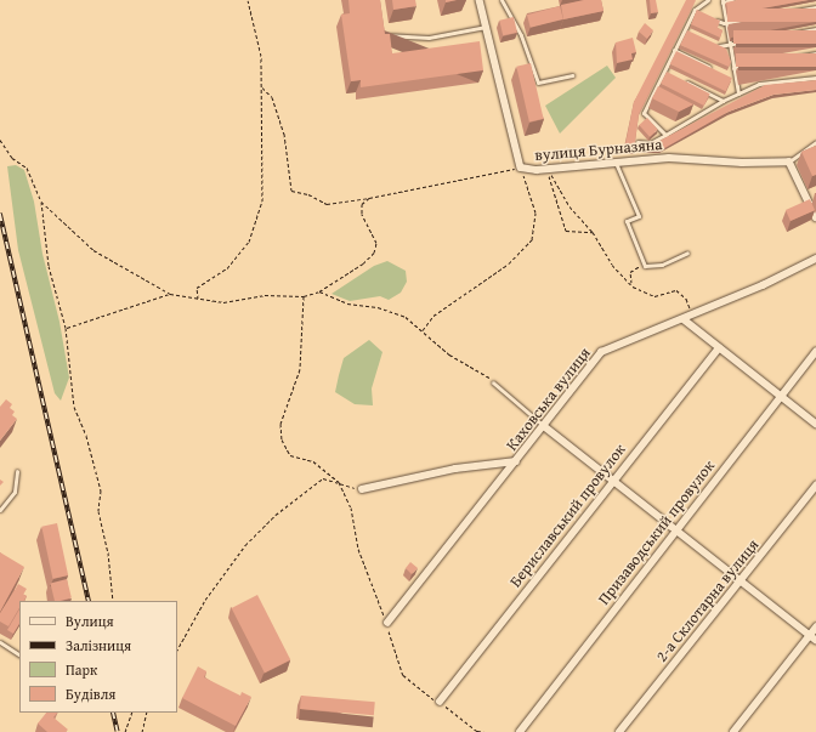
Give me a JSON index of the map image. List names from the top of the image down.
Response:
{
  "streets": {
    "street": [
      "вулиця Бурназяна",
      "Каховська вулиця",
      "Бериславський провулок",
      "Призаводський провулок",
      "2-а Склотарна вулиця"
    ]
  },
  "legend": [
    "Вулиця",
    "Залізниця",
    "Парк",
    "Будівля"
  ]
}
